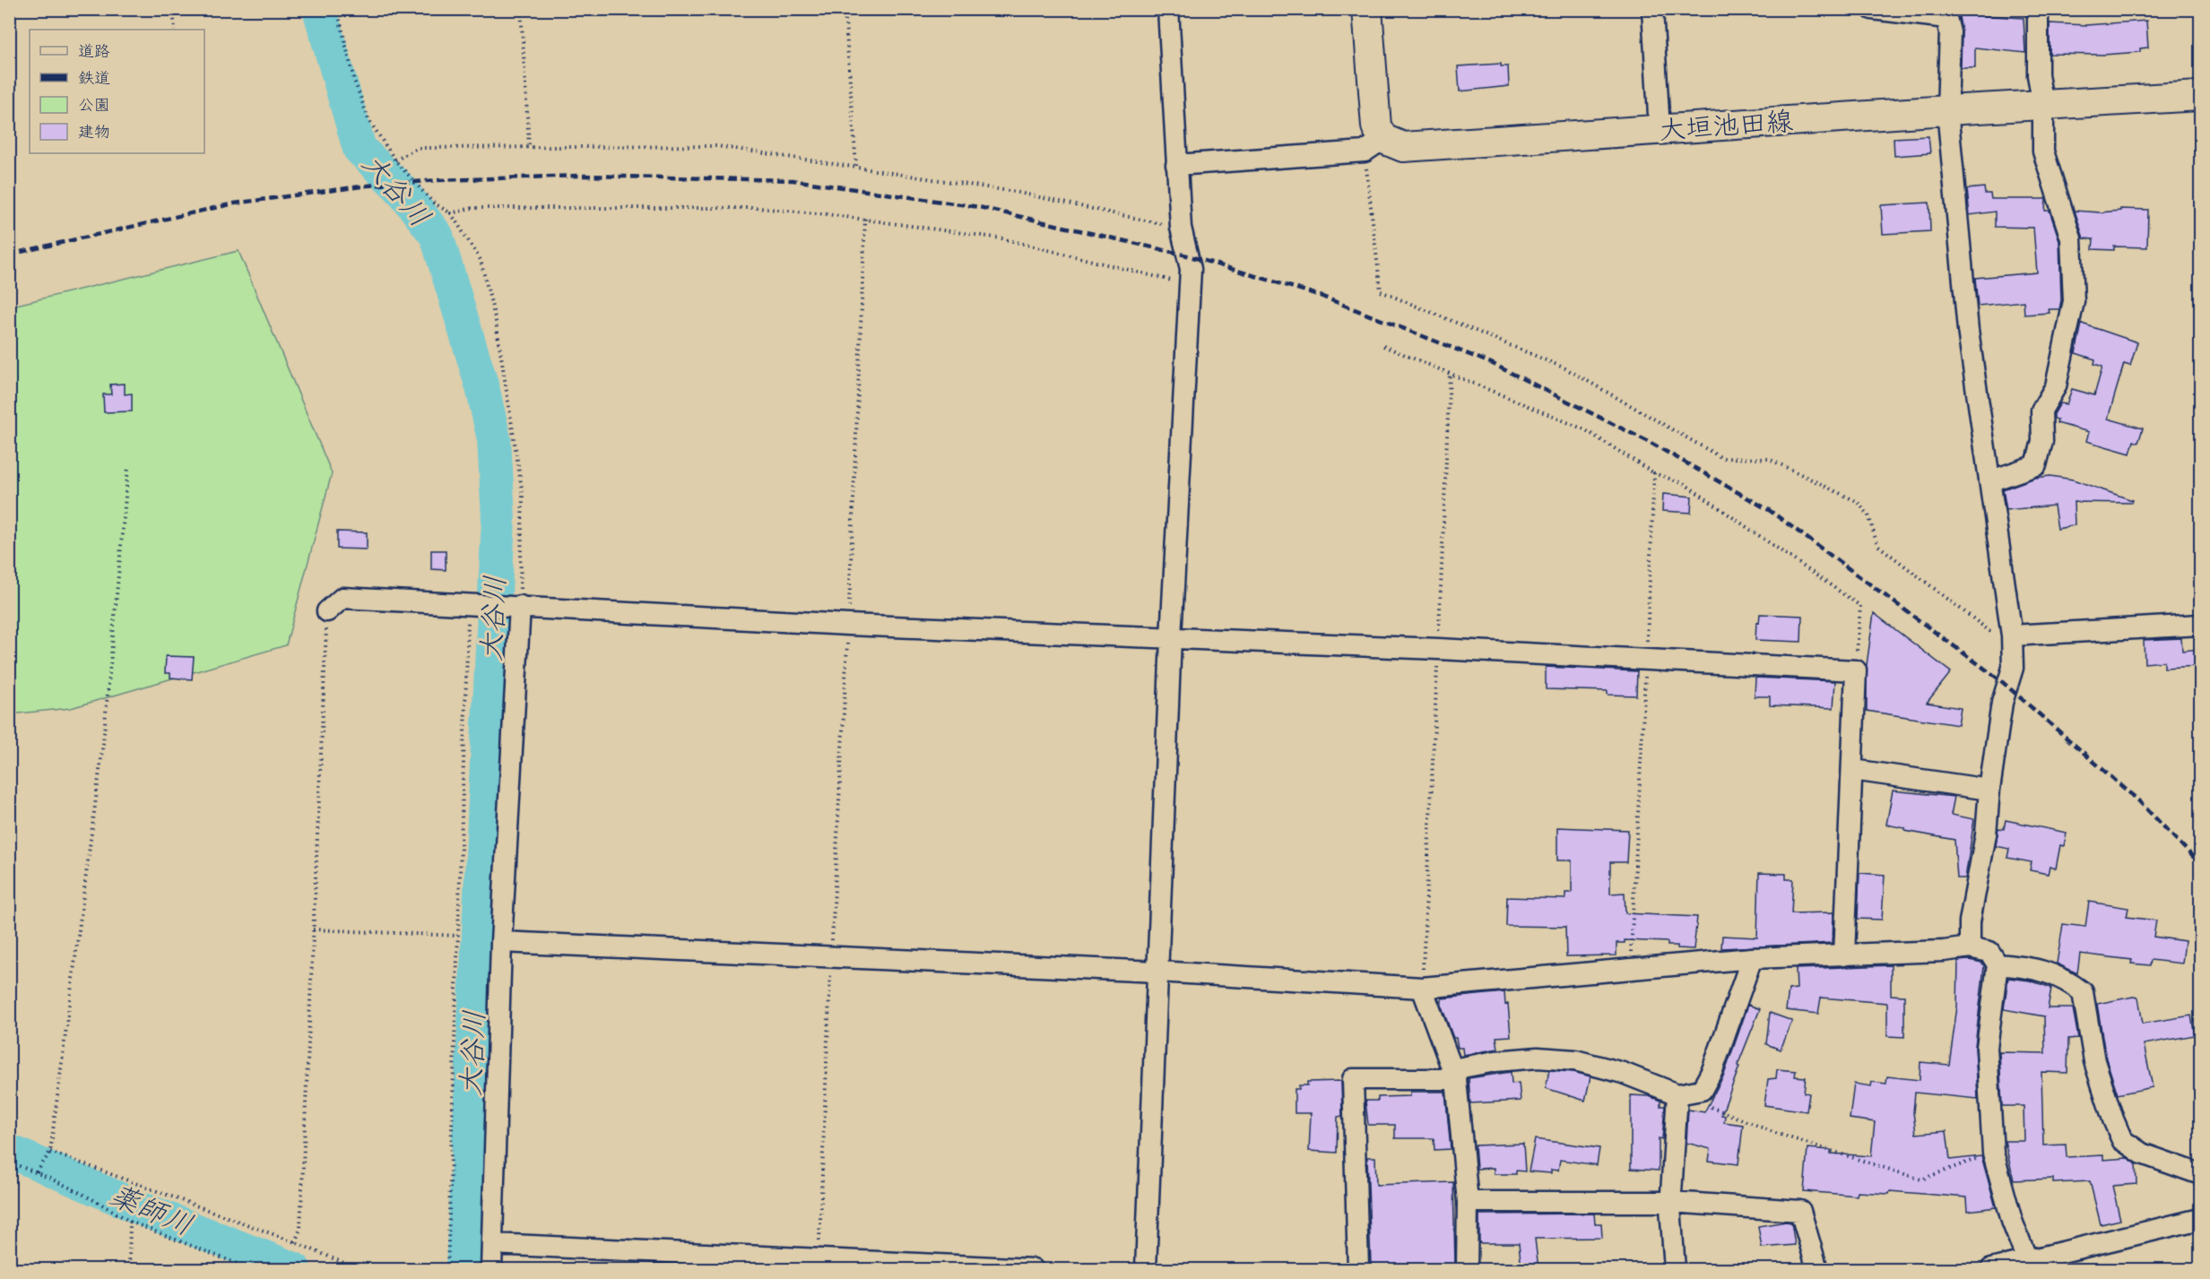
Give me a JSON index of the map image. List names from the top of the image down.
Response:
{
  "streets": {
    "main road": ["大垣池田線"]
  },
  "water": ["大谷川", "薬師川"],
  "legend": [
    "道路",
    "鉄道",
    "公園",
    "建物"
  ]
}
